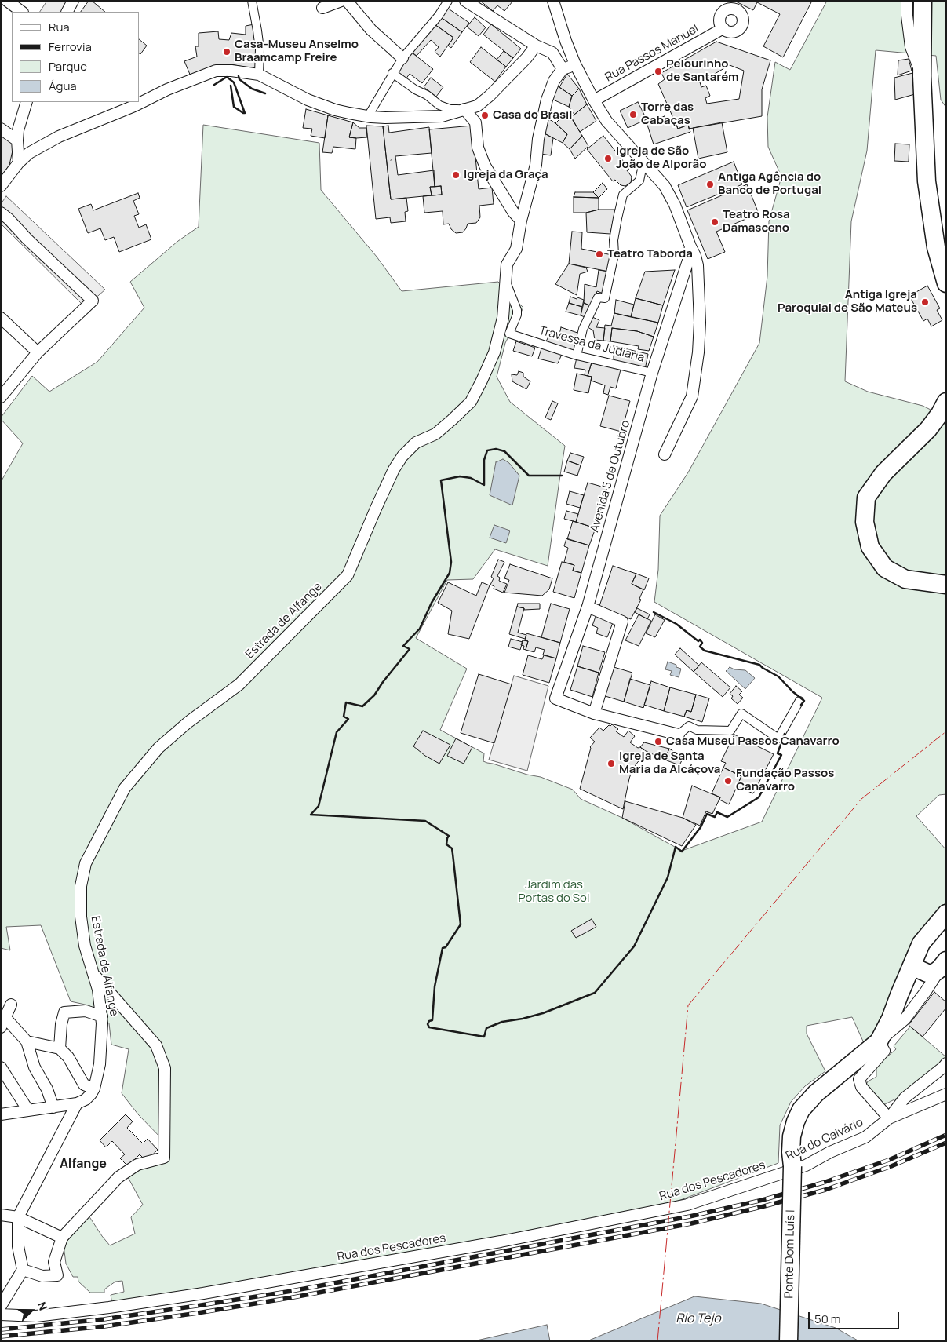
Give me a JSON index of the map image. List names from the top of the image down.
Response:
{
  "streets": {
    "main road": ["Ponte Dom Luís I"],
    "street": [
      "Rua Passos Manuel",
      "Travessa da Judiaria",
      "Avenida 5 de Outubro",
      "Estrada de Alfange",
      "Rua do Calvário",
      "Rua dos Pescadores"
    ]
  },
  "crossings": [
    ["Travessa da Judiaria", "Avenida 5 de Outubro"],
    ["Travessa da Judiaria", "Estrada de Alfange"],
    ["Rua do Calvário", "Rua dos Pescadores"],
    ["Rua do Calvário", "Ponte Dom Luís I"],
    ["Rua dos Pescadores", "Ponte Dom Luís I"]
  ],
  "districts": ["Alfange"],
  "water": ["Rio Tejo"],
  "parks": ["Jardim das Portas do Sol"],
  "places": [
    "Casa-Museu Anselmo Braamcamp Freire",
    "Pelourinho de Santarém",
    "Torre das Cabaças",
    "Casa do Brasil",
    "Igreja de São João de Alporão",
    "Igreja da Graça",
    "Antiga Agência do Banco de Portugal",
    "Teatro Rosa Damasceno",
    "Teatro Taborda",
    "Antiga Igreja Paroquial de São Mateus",
    "Casa Museu Passos Canavarro",
    "Igreja de Santa Maria da Alcáçova",
    "Fundação Passos Canavarro"
  ],
  "house_numbers": ["1"],
  "legend": [
    "Rua",
    "Ferrovia",
    "Parque",
    "Água"
  ],
  "scale_bar": "50 m",
  "north": "right"
}
